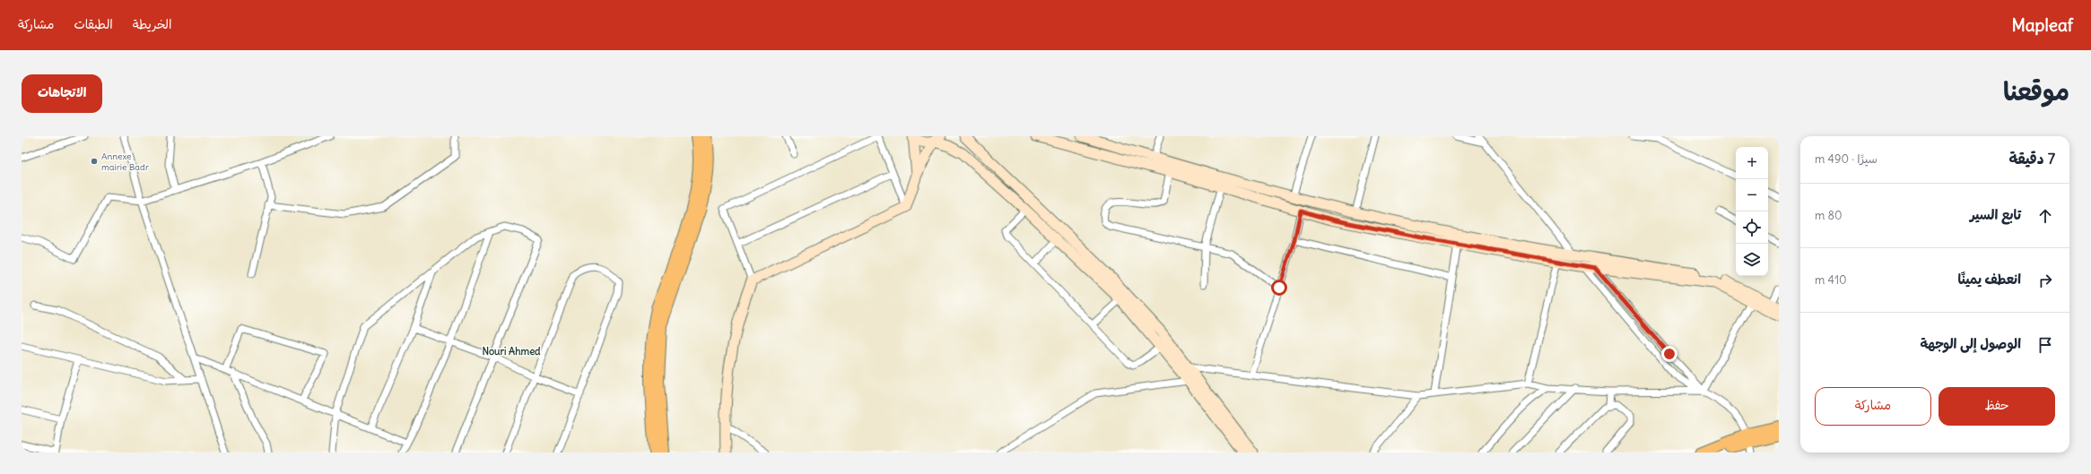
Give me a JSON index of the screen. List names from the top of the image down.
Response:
{
  "districts": ["Nouri Ahmed"],
  "places": ["Annexe mairie Badr"],
  "page": {
    "header": "Mapleaf",
    "nav": ["الخريطة", "الطبقات", "مشاركة"],
    "title": "موقعنا",
    "buttons": [
      "الاتجاهات",
      ["حفظ", "مشاركة"]
    ],
    "heading": ["7 دقيقة", "سيرًا · 490 m"],
    "map_buttons": ["+", "−"],
    "list": [
      ["تابع السير", "80 m"],
      ["انعطف يمينًا", "410 m"],
      "الوصول إلى الوجهة"
    ]
  }
}
